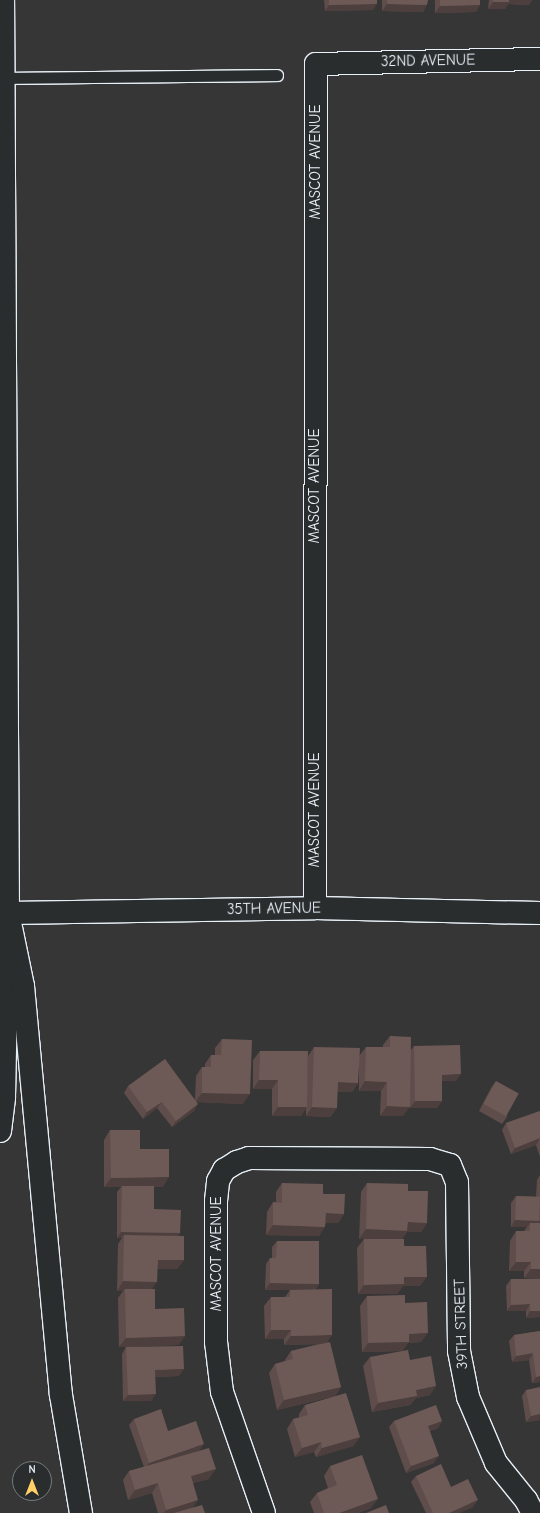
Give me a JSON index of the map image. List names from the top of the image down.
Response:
{
  "streets": {
    "main road": [
      "32ND AVENUE",
      "MASCOT AVENUE",
      "35TH AVENUE",
      "39TH STREET"
    ]
  },
  "crossings": [
    ["32ND AVENUE", "MASCOT AVENUE"],
    ["MASCOT AVENUE", "35TH AVENUE"],
    ["MASCOT AVENUE", "39TH STREET"]
  ],
  "north": "top"
}
